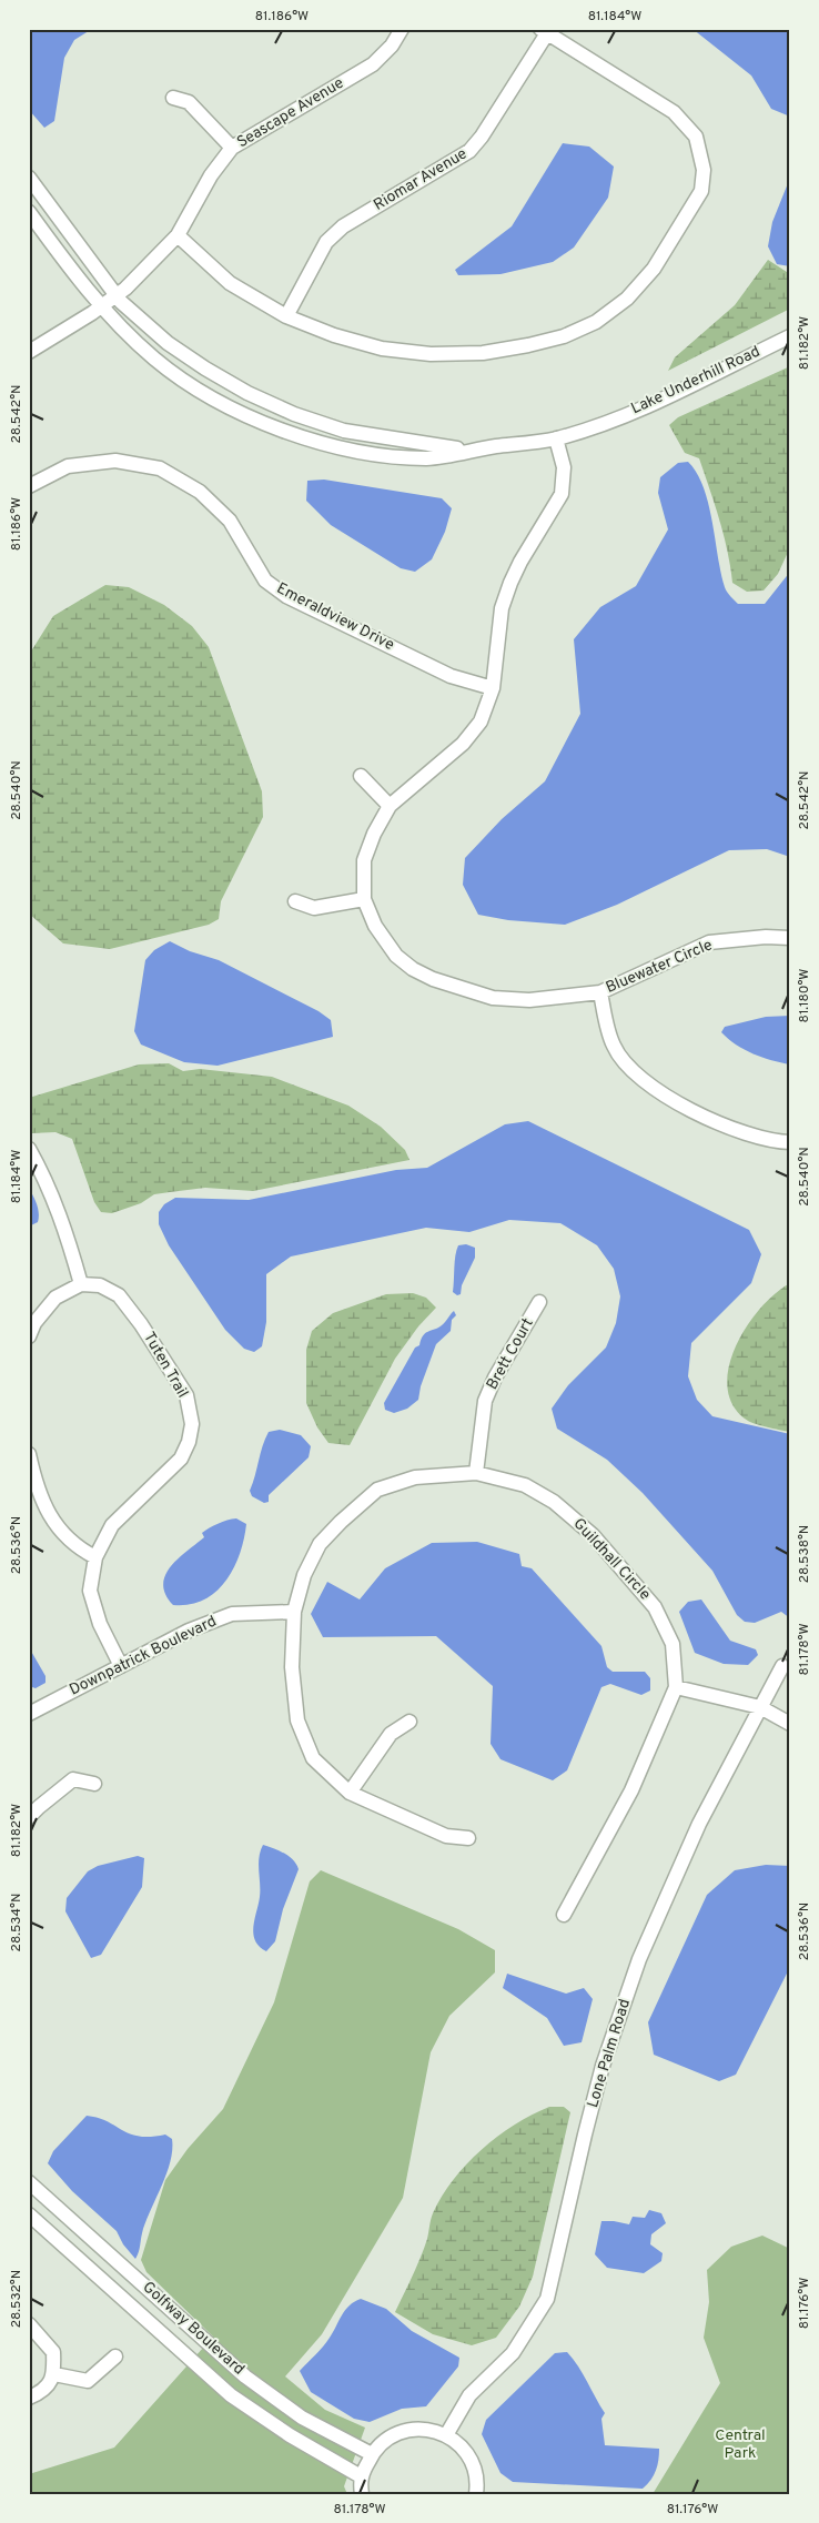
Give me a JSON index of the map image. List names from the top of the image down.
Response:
{
  "streets": {
    "street": [
      "Seascape Avenue",
      "Riomar Avenue",
      "Lake Underhill Road",
      "Emeraldview Drive",
      "Bluewater Circle",
      "Brett Court",
      "Tuten Trail",
      "Guildhall Circle",
      "Downpatrick Boulevard",
      "Lone Palm Road",
      "Golfway Boulevard"
    ]
  },
  "crossings": [
    ["Seascape Avenue", "Lake Underhill Road"],
    ["Lake Underhill Road", "Bluewater Circle"],
    ["Emeraldview Drive", "Bluewater Circle"],
    ["Brett Court", "Guildhall Circle"],
    ["Tuten Trail", "Downpatrick Boulevard"],
    ["Guildhall Circle", "Downpatrick Boulevard"]
  ],
  "parks": ["Central Park"],
  "coordinates": [
    "81.186°W",
    "81.184°W",
    "81.182°W",
    "28.542°N",
    "28.540°N",
    "81.180°W",
    "28.536°N",
    "28.538°N",
    "81.178°W",
    "28.534°N",
    "28.532°N",
    "81.176°W"
  ]
}
